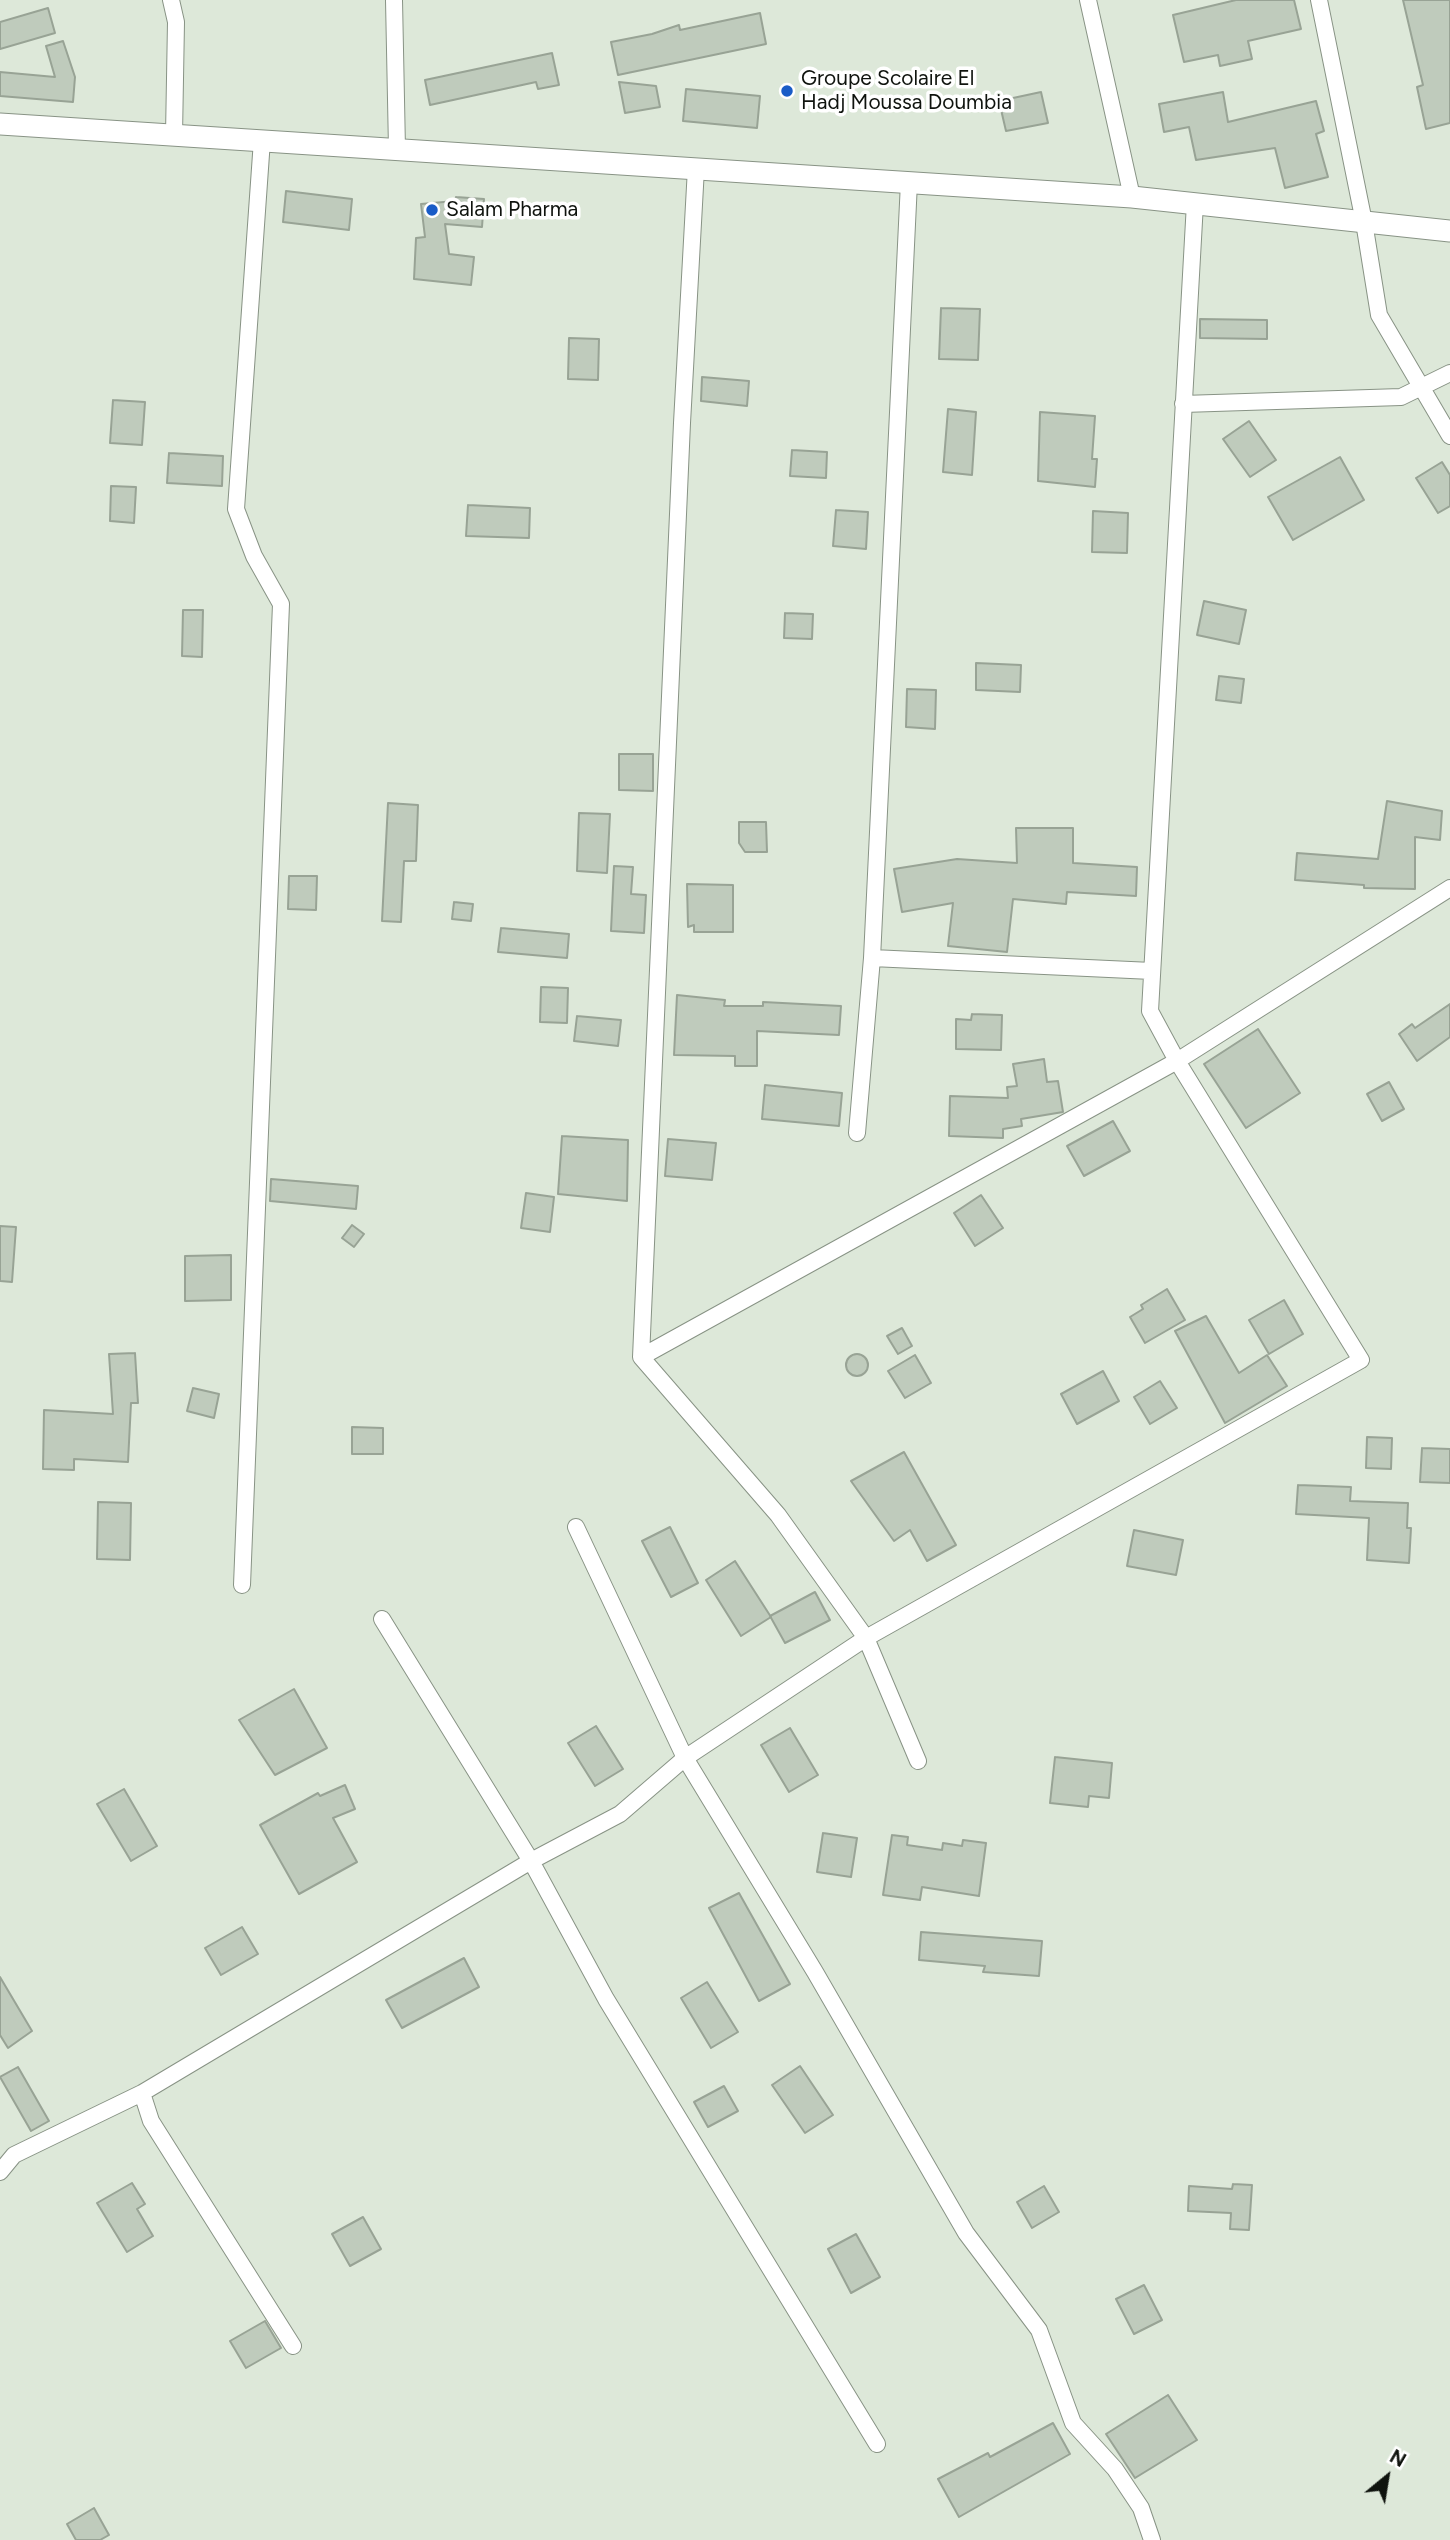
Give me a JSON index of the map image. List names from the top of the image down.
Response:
{
  "places": ["Groupe Scolaire El Hadj Moussa Doumbia", "Salam Pharma"],
  "north": "top right"
}
